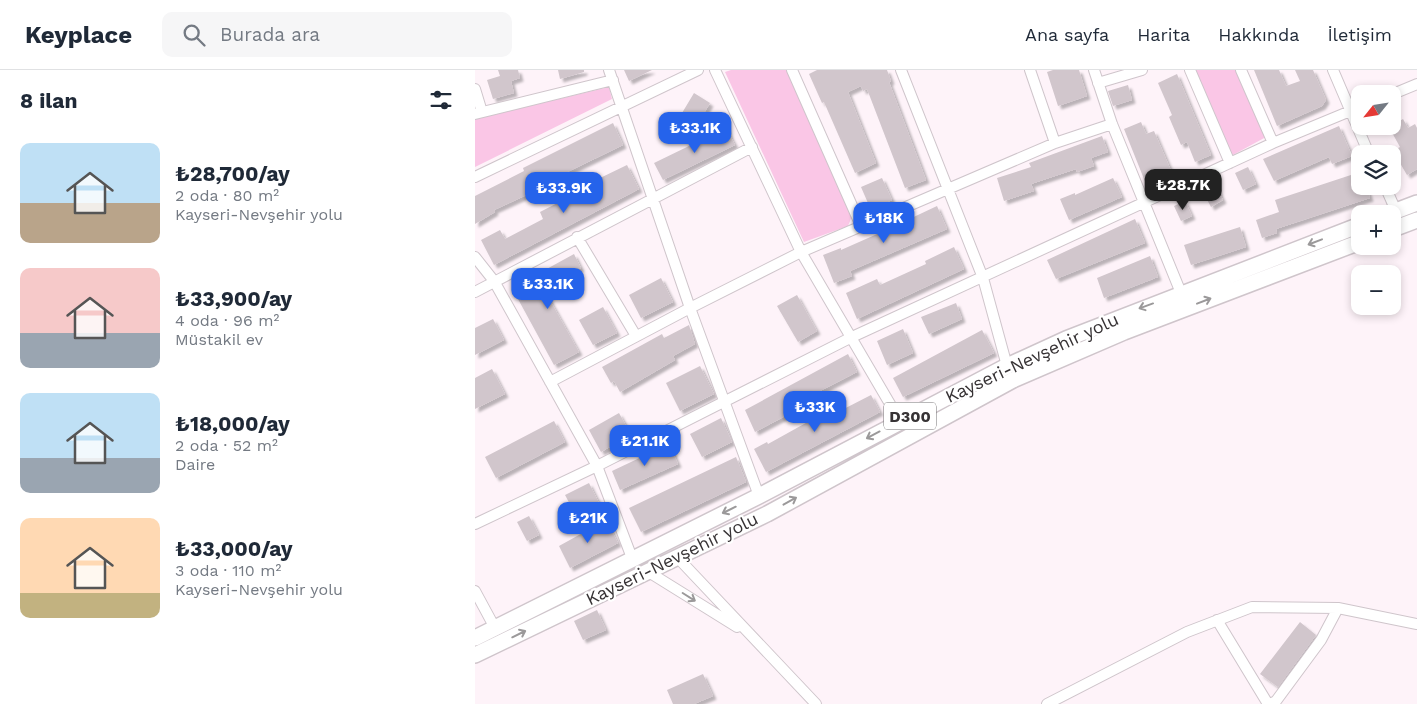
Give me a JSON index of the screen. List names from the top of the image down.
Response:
{
  "streets": {
    "highway": ["Kayseri-Nevşehir yolu", "D300"]
  },
  "north": "bottom left",
  "page": {
    "header": "Keyplace",
    "search": "Burada ara",
    "nav": [
      "Ana sayfa",
      "Harita",
      "Hakkında",
      "İletişim"
    ],
    "heading": "8 ilan",
    "map_buttons": ["+", "−"],
    "price": [
      "₺33.1K",
      "₺28.7K",
      "₺33.9K",
      "₺18K",
      "₺33.1K",
      "₺33K",
      "₺21.1K",
      "₺21K"
    ],
    "list": [
      {
        "name": "₺28,700/ay",
        "note": "2 oda · 80 m² · Kayseri-Nevşehir yolu"
      },
      {
        "name": "₺33,900/ay",
        "note": "4 oda · 96 m² · Müstakil ev"
      },
      {
        "name": "₺18,000/ay",
        "note": "2 oda · 52 m² · Daire"
      },
      {
        "name": "₺33,000/ay",
        "note": "3 oda · 110 m² · Kayseri-Nevşehir yolu"
      }
    ]
  }
}
